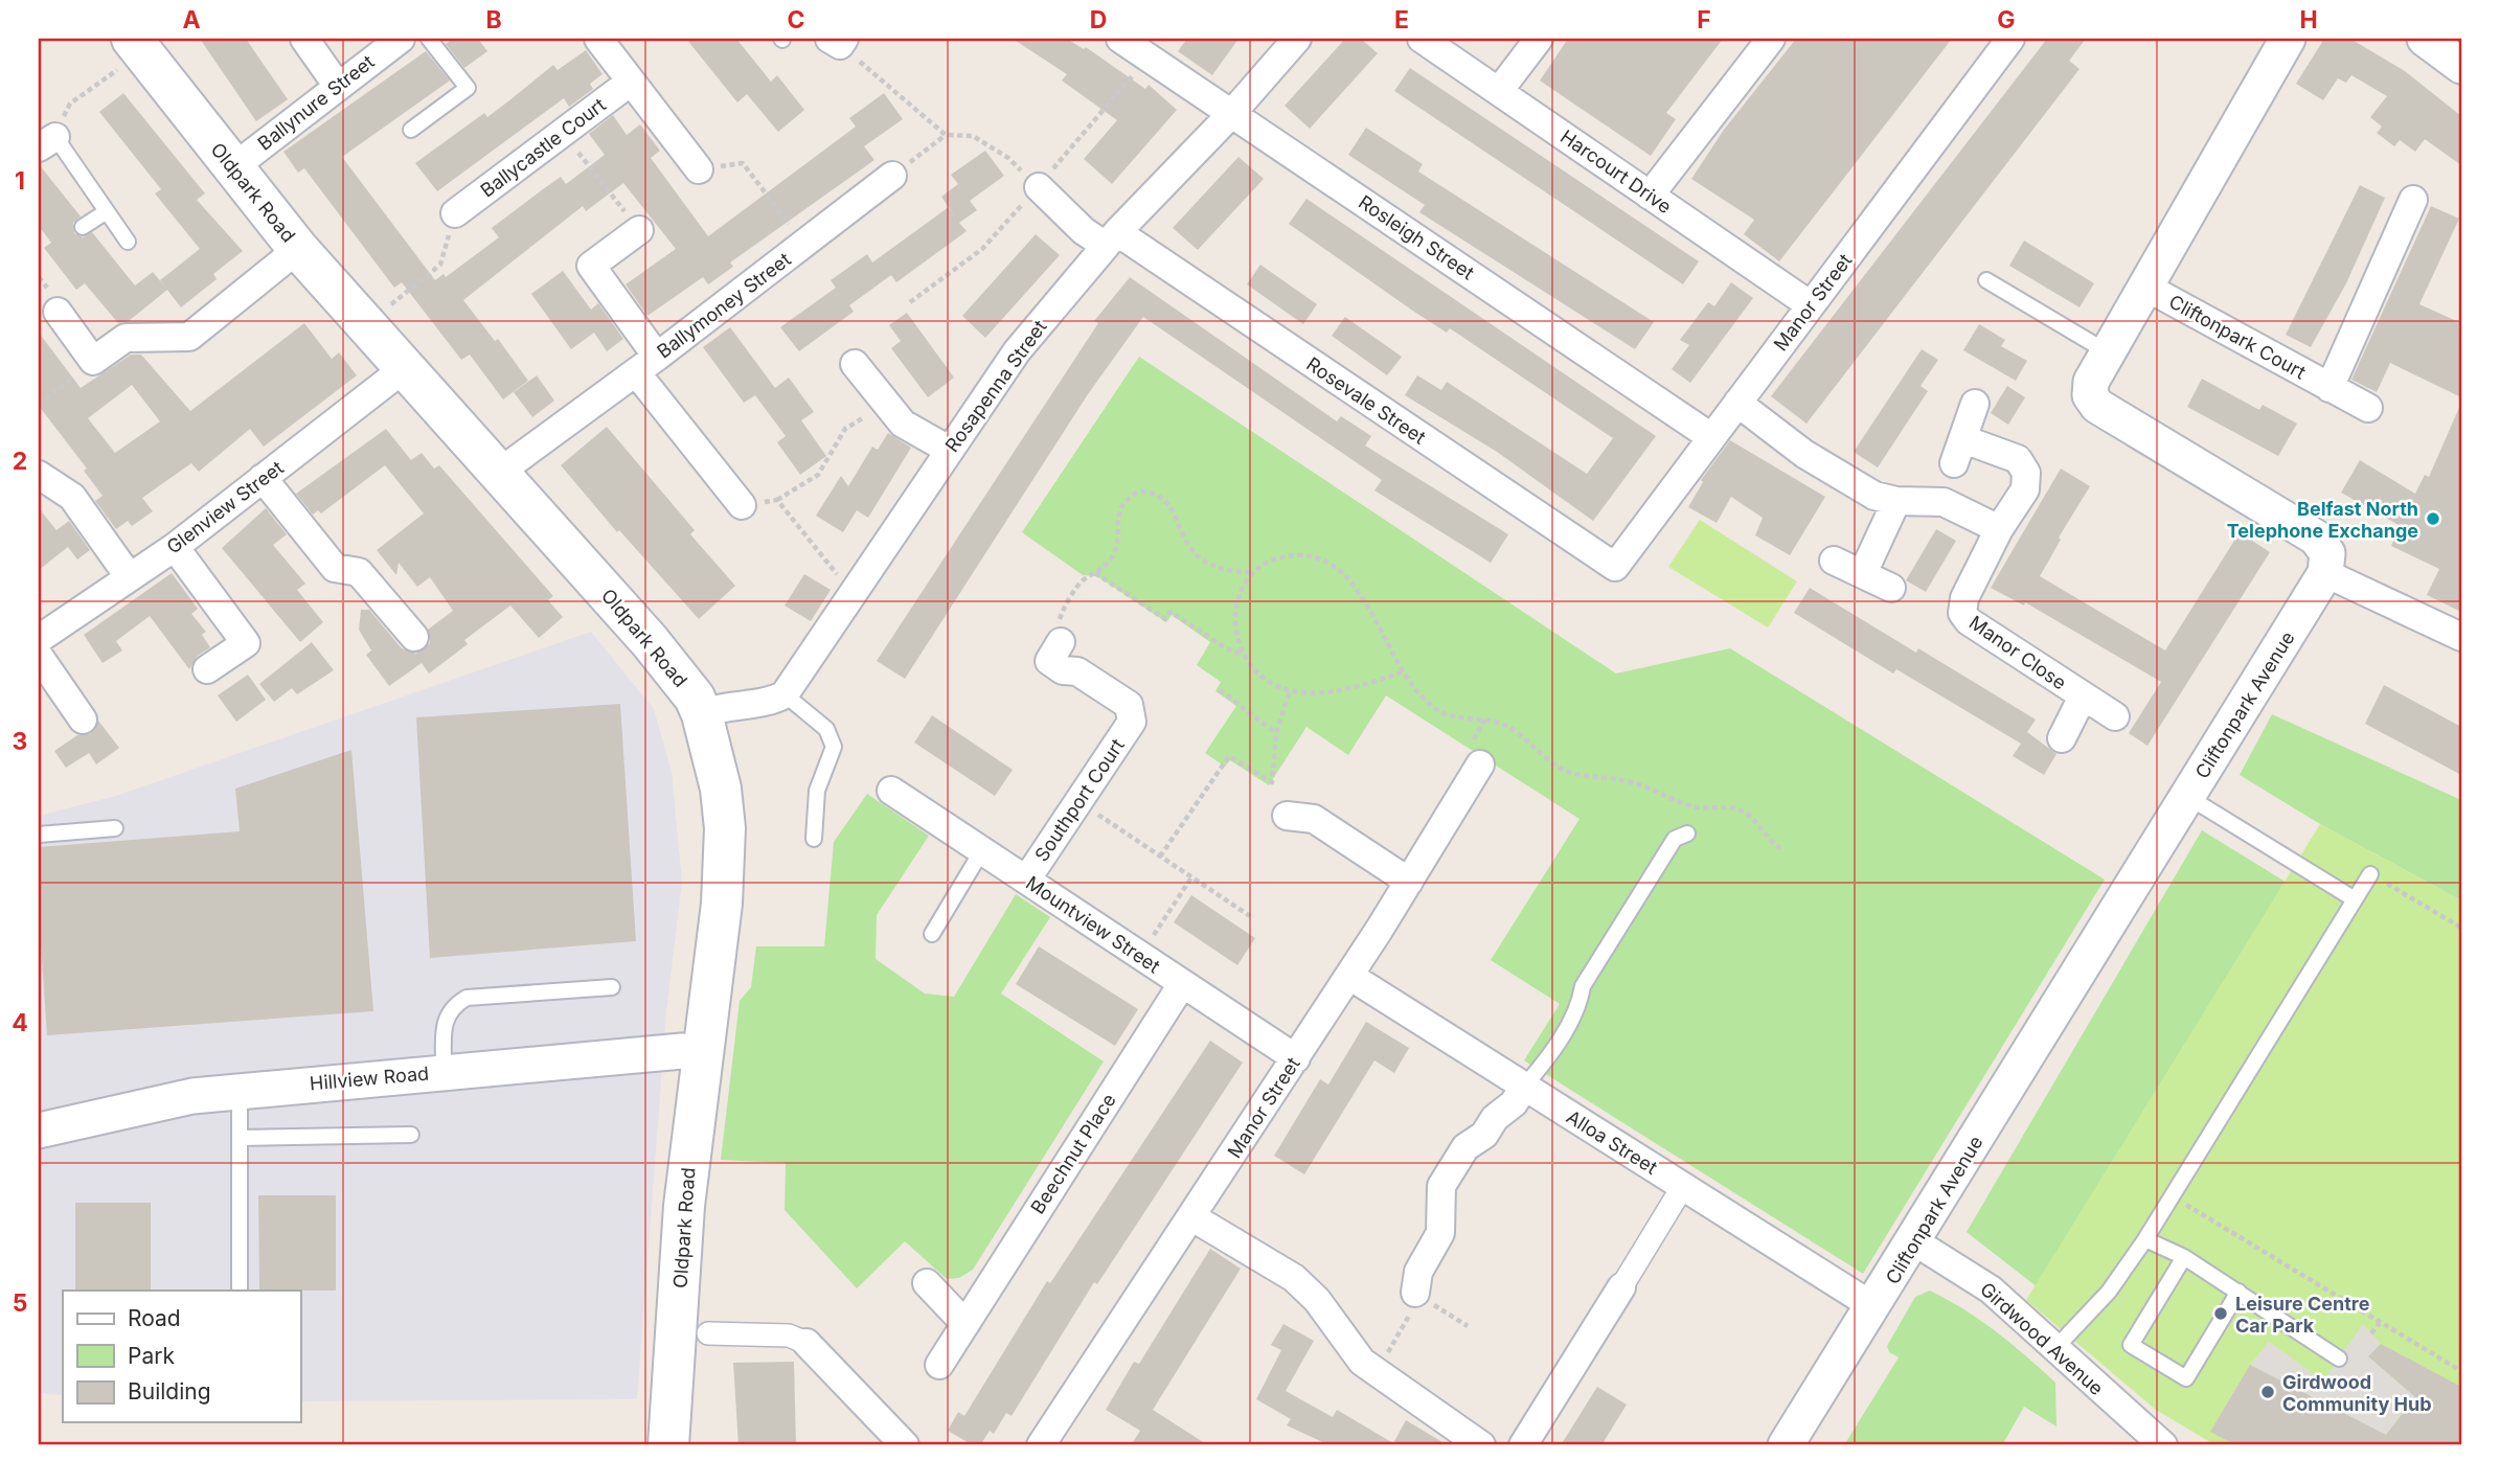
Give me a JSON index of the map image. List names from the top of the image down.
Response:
{
  "streets": {
    "main road": ["Oldpark Road"],
    "street": [
      "Ballynure Street",
      "Ballycastle Court",
      "Harcourt Drive",
      "Rosleigh Street",
      "Manor Street",
      "Ballymoney Street",
      "Cliftonpark Court",
      "Rosapenna Street",
      "Rosevale Street",
      "Glenview Street",
      "Manor Close",
      "Cliftonpark Avenue",
      "Southport Court",
      "Mountview Street",
      "Hillview Road",
      "Alloa Street",
      "Beechnut Place",
      "Girdwood Avenue"
    ]
  },
  "crossings": [
    ["Ballynure Street", "Oldpark Road"],
    ["Harcourt Drive", "Manor Street"],
    ["Oldpark Road", "Ballymoney Street"],
    ["Oldpark Road", "Glenview Street"],
    ["Oldpark Road", "Hillview Road"],
    ["Rosleigh Street", "Manor Street"],
    ["Rosleigh Street", "Rosapenna Street"],
    ["Manor Street", "Rosevale Street"],
    ["Manor Street", "Mountview Street"],
    ["Manor Street", "Alloa Street"],
    ["Rosapenna Street", "Rosevale Street"],
    ["Cliftonpark Avenue", "Alloa Street"],
    ["Cliftonpark Avenue", "Girdwood Avenue"],
    ["Southport Court", "Mountview Street"],
    ["Mountview Street", "Beechnut Place"]
  ],
  "places": ["Belfast North Telephone Exchange", "Leisure Centre Car Park", "Girdwood Community Hub"],
  "legend": ["Road", "Park", "Building"],
  "grid": {
    "columns": [
      "A",
      "B",
      "C",
      "D",
      "E",
      "F",
      "G",
      "H"
    ],
    "rows": [
      "1",
      "2",
      "3",
      "4",
      "5"
    ]
  }
}
